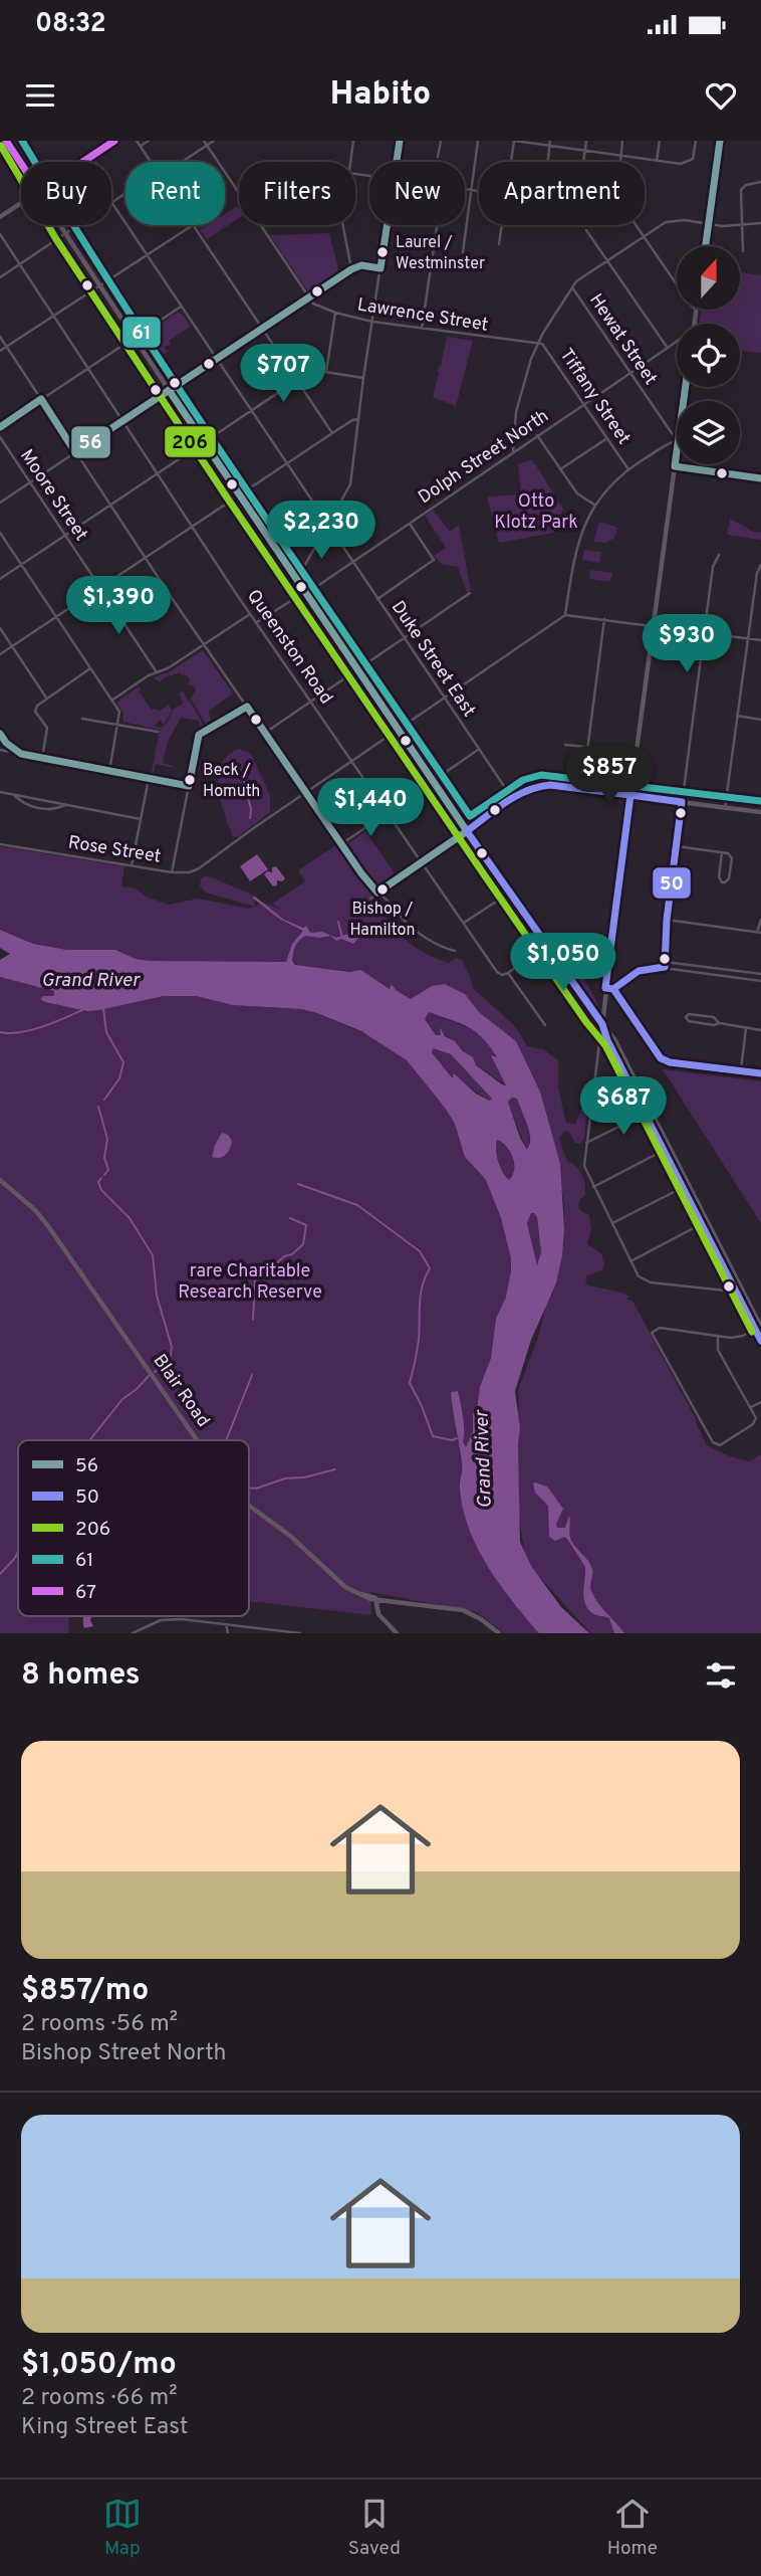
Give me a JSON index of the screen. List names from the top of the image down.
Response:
{
  "streets": {
    "main road": ["Blair Road"],
    "street": [
      "Lawrence Street",
      "Hewat Street",
      "Tiffany Street",
      "Dolph Street North",
      "Moore Street",
      "Queenston Road",
      "Duke Street East",
      "Rose Street"
    ]
  },
  "crossings": [
    ["Lawrence Street", "Tiffany Street"],
    ["Hewat Street", "Dolph Street North"],
    ["Tiffany Street", "Dolph Street North"],
    ["Dolph Street North", "Queenston Road"],
    ["Dolph Street North", "Duke Street East"],
    ["Queenston Road", "Rose Street"],
    ["Duke Street East", "Rose Street"]
  ],
  "water": ["Grand River"],
  "parks": ["Otto Klotz Park", "rare Charitable Research Reserve"],
  "places": ["Laurel / Westminster", "Beck / Homuth", "Bishop / Hamilton"],
  "lines": [
    "transit line 56",
    "transit line 61",
    "transit line 67",
    "transit line 206",
    "transit line 50"
  ],
  "legend": [
    "56",
    "50",
    "206",
    "61",
    "67"
  ],
  "north": "top",
  "page": {
    "status": "08:32",
    "header": "Habito",
    "chip": [
      "Buy",
      "Rent",
      "Filters",
      "New",
      "Apartment"
    ],
    "price": [
      "$707",
      "$2,230",
      "$1,390",
      "$930",
      "$857",
      "$1,440",
      "$1,050",
      "$687"
    ],
    "heading": "8 homes",
    "list": [
      {
        "name": "$857/mo",
        "note": "2 rooms · 56 m² · Bishop Street North"
      },
      {
        "name": "$1,050/mo",
        "note": "2 rooms · 66 m² · King Street East"
      }
    ],
    "tabs": ["Map", "Saved", "Home"]
  }
}
